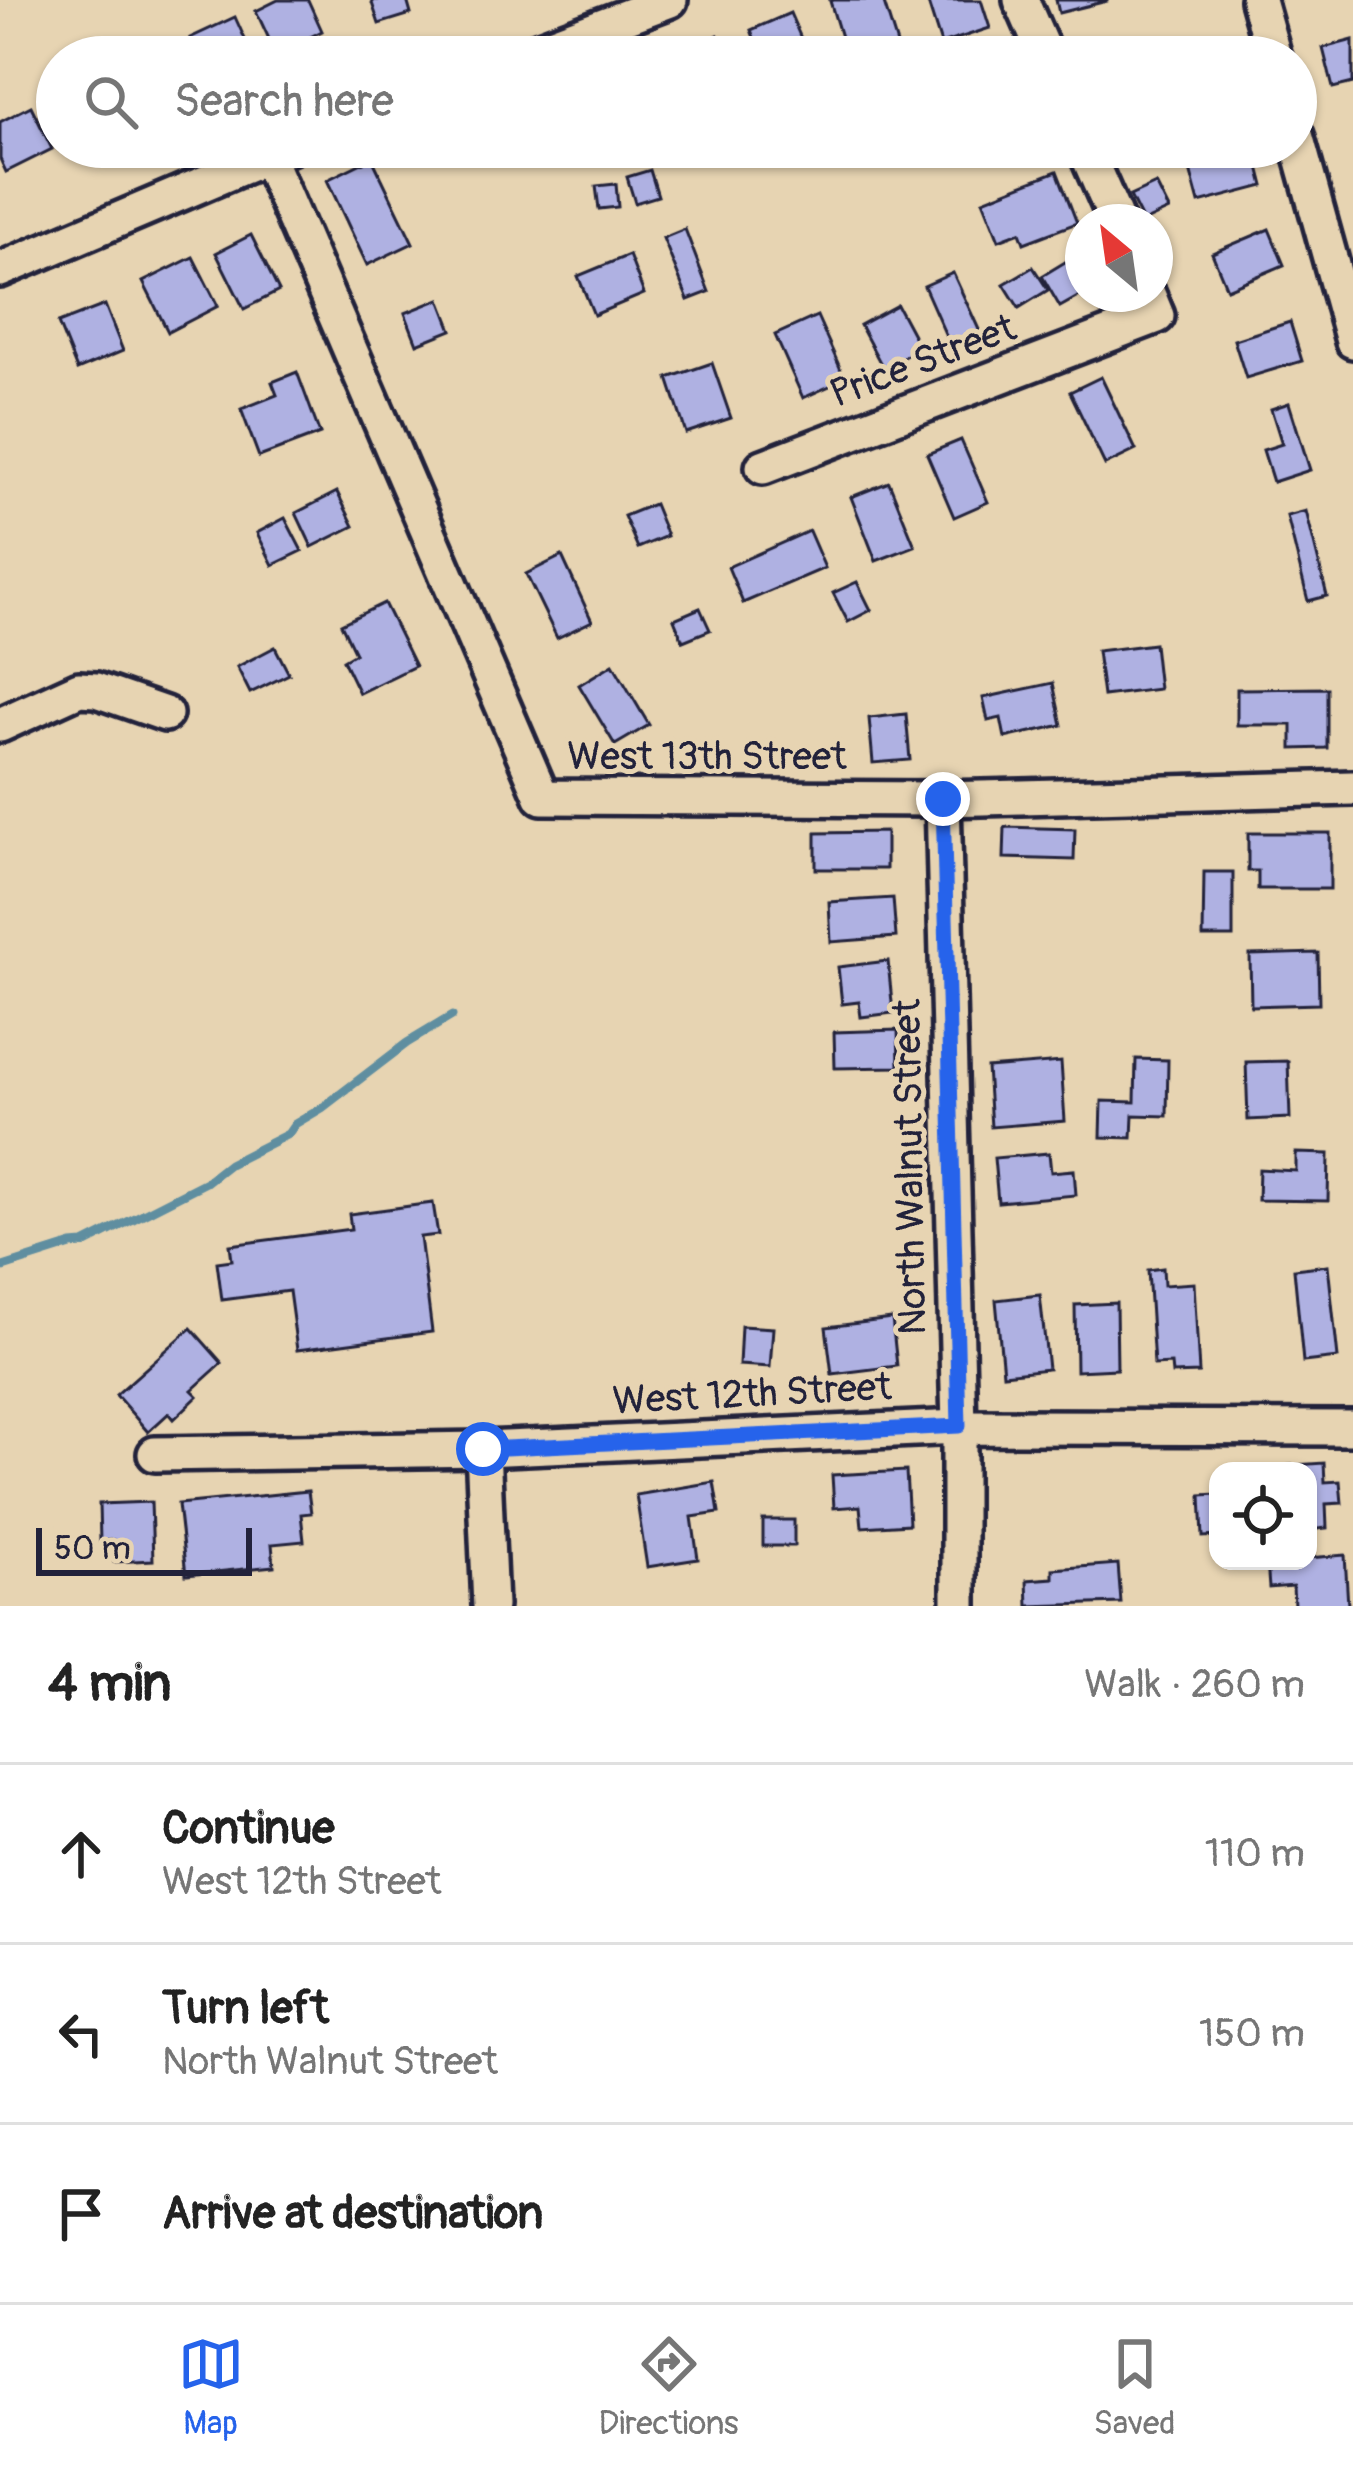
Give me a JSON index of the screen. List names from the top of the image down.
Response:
{
  "streets": {
    "street": [
      "Price Street",
      "West 13th Street",
      "North Walnut Street",
      "West 12th Street"
    ]
  },
  "crossings": [
    ["West 13th Street", "North Walnut Street"],
    ["North Walnut Street", "West 12th Street"]
  ],
  "scale_bar": "50 m",
  "north": "top left",
  "page": {
    "search": "Search here",
    "scale": "50 m",
    "heading": ["4 min", "Walk · 260 m"],
    "list": [
      ["Continue", "West 12th Street", "110 m"],
      ["Turn left", "North Walnut Street", "150 m"],
      "Arrive at destination"
    ],
    "nav": ["Map", "Directions", "Saved"]
  }
}
